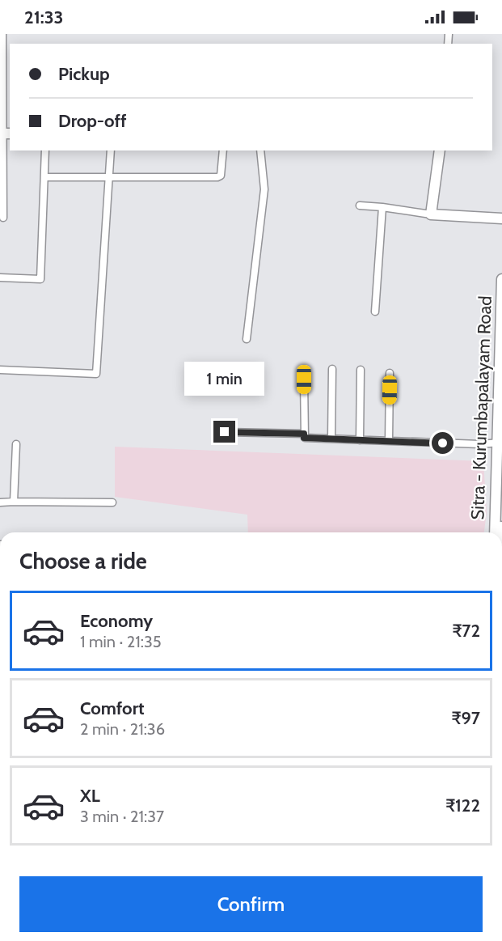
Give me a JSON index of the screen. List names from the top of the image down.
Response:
{
  "streets": {
    "main road": ["Sitra - Kurumbapalayam Road"]
  },
  "page": {
    "status": "21:33",
    "banner": ["Pickup", "Drop-off"],
    "bubble": "1 min",
    "heading": "Choose a ride",
    "list": [
      {
        "name": "Economy",
        "note": "1 min · 21:35",
        "value": "₹72"
      },
      {
        "name": "Comfort",
        "note": "2 min · 21:36",
        "value": "₹97"
      },
      {
        "name": "XL",
        "note": "3 min · 21:37",
        "value": "₹122"
      }
    ],
    "buttons": "Confirm"
  }
}
